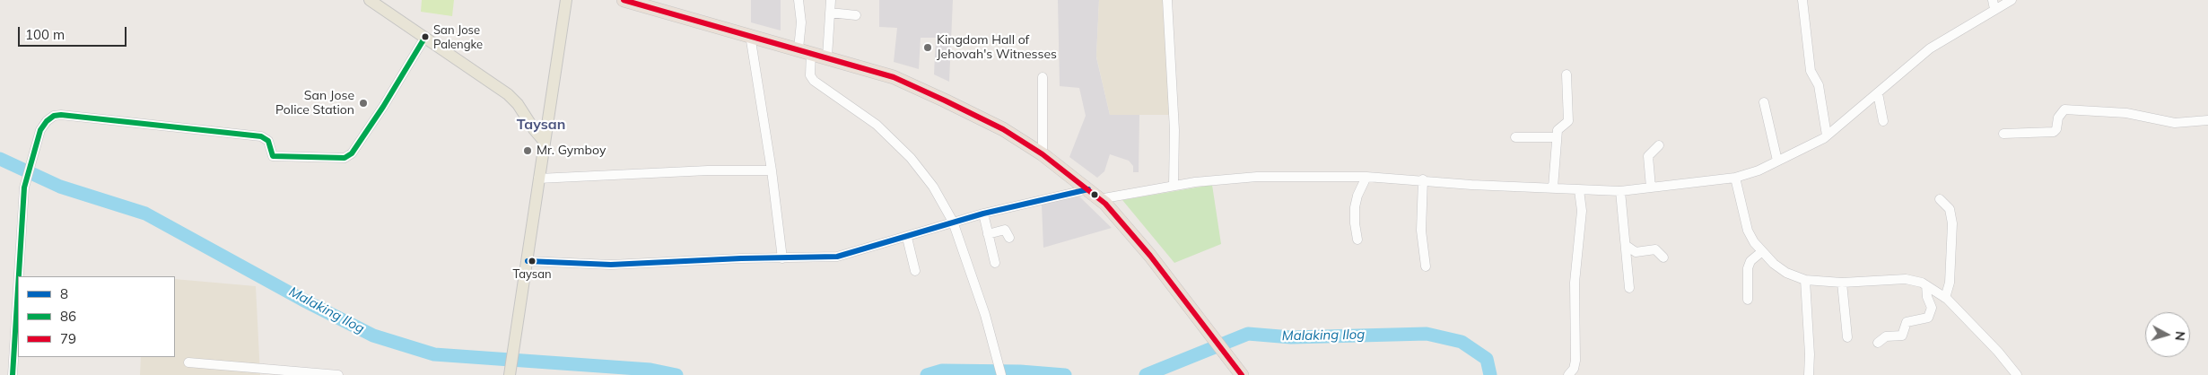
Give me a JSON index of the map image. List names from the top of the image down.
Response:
{
  "districts": ["Taysan"],
  "water": ["Malaking Ilog"],
  "places": [
    "San Jose Palengke",
    "Kingdom Hall of Jehovah's Witnesses",
    "San Jose Police Station",
    "Mr. Gymboy",
    "Taysan"
  ],
  "lines": ["transit line 79", "transit line 86", "transit line 8"],
  "legend": ["8", "86", "79"],
  "scale_bar": "100 m",
  "north": "right"
}
